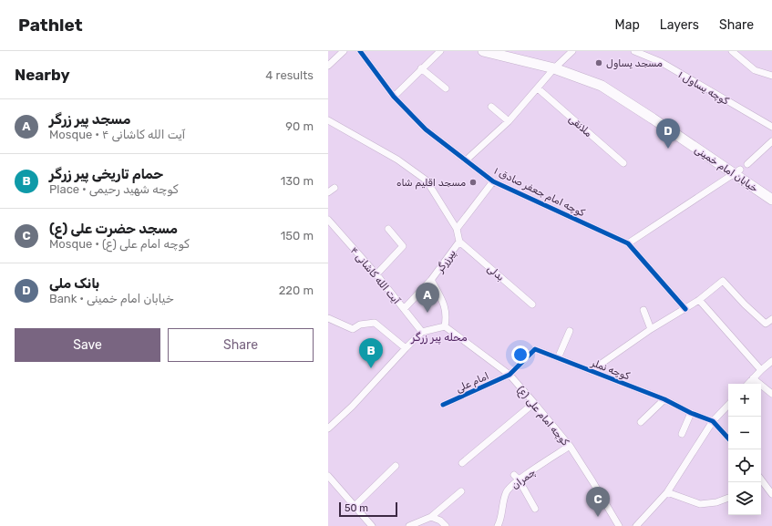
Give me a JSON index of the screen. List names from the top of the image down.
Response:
{
  "streets": {
    "main road": ["خیابان امام خمینی"],
    "street": [
      "کوچه یساول ۱",
      "ملانقی",
      "کوچه امام جعفر صادق ۱",
      "پیرزرگر",
      "بدلی",
      "آیت الله کاشانی ۴",
      "کوچه نملر",
      "امام علی",
      "کوچه امام علی (ع)",
      "چمران"
    ]
  },
  "crossings": [
    ["پیرزرگر", "بدلی"],
    ["پیرزرگر", "کوچه امام علی (ع)"],
    ["کوچه نملر", "امام علی"],
    ["کوچه نملر", "کوچه امام علی (ع)"],
    ["امام علی", "کوچه امام علی (ع)"],
    ["کوچه امام علی (ع)", "چمران"]
  ],
  "districts": ["محله پیر زرگر"],
  "places": ["مسجد یساول", "مسجد اقلیم شاه"],
  "scale_bar": "50 m",
  "page": {
    "header": "Pathlet",
    "nav": ["Map", "Layers", "Share"],
    "heading": ["Nearby", "4 results"],
    "list": [
      {
        "mark": "A",
        "name": "مسجد پیر زرگر",
        "note": "Mosque · آیت الله کاشانی ۴",
        "value": "90 m"
      },
      {
        "mark": "B",
        "name": "حمام تاریخی پیر زرگر",
        "note": "Place · کوچه شهید رحیمی",
        "value": "130 m"
      },
      {
        "mark": "C",
        "name": "مسجد حضرت علی (ع)",
        "note": "Mosque · کوچه امام علی (ع)",
        "value": "150 m"
      },
      {
        "mark": "D",
        "name": "بانک ملی",
        "note": "Bank · خیابان امام خمینی",
        "value": "220 m"
      }
    ],
    "pins": [
      "D",
      "A",
      "B",
      "C"
    ],
    "buttons": ["Save", "Share"],
    "map_buttons": ["+", "−"],
    "scale": "50 m"
  }
}
